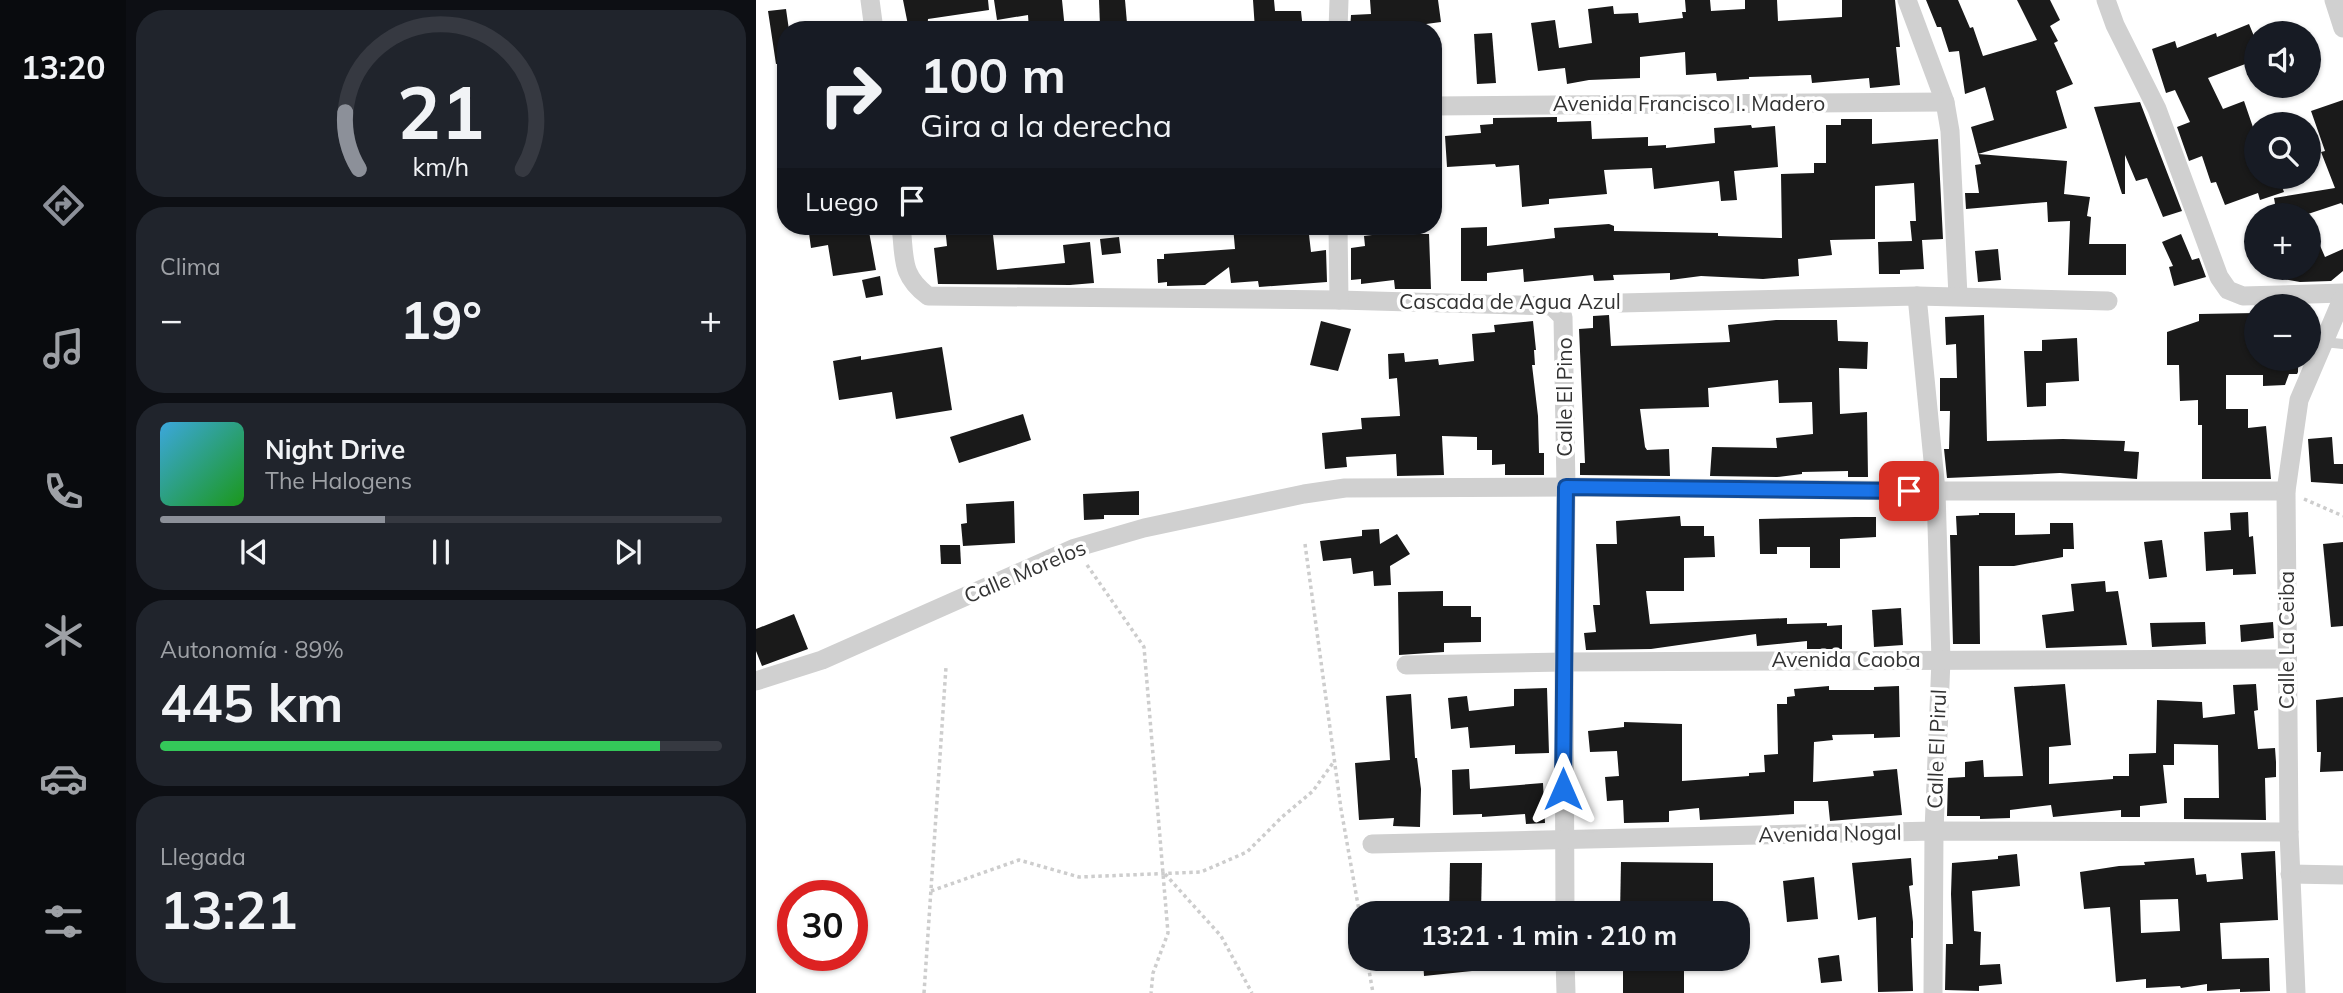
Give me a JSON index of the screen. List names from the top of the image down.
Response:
{
  "streets": {
    "street": [
      "Avenida Francisco I. Madero",
      "Cascada de Agua Azul",
      "Calle El Pino",
      "Calle Morelos",
      "Calle La Ceiba",
      "Avenida Caoba",
      "Calle El Pirul",
      "Avenida Nogal"
    ]
  },
  "crossings": [
    ["Cascada de Agua Azul", "Calle El Pino"],
    ["Cascada de Agua Azul", "Calle El Pirul"],
    ["Calle El Pino", "Calle Morelos"],
    ["Calle El Pino", "Avenida Caoba"],
    ["Calle El Pino", "Avenida Nogal"],
    ["Calle Morelos", "Calle La Ceiba"],
    ["Calle Morelos", "Calle El Pirul"],
    ["Calle La Ceiba", "Avenida Caoba"],
    ["Calle La Ceiba", "Avenida Nogal"],
    ["Avenida Caoba", "Calle El Pirul"],
    ["Calle El Pirul", "Avenida Nogal"]
  ],
  "page": {
    "tabs": "13:20",
    "map_buttons": ["+", "−"],
    "turn": ["100 m", "Gira a la derecha"],
    "then": "Luego",
    "tile": [
      "Clima",
      ["Autonomía · 89%", "445 km"],
      ["Llegada", "13:21"]
    ],
    "heat": ["−", "19°", "+"],
    "song": ["Night Drive", "The Halogens"],
    "limit": "30",
    "trip": "13:21 · 1 min · 210 m",
    "gauge": ["21", "km/h"]
  }
}
